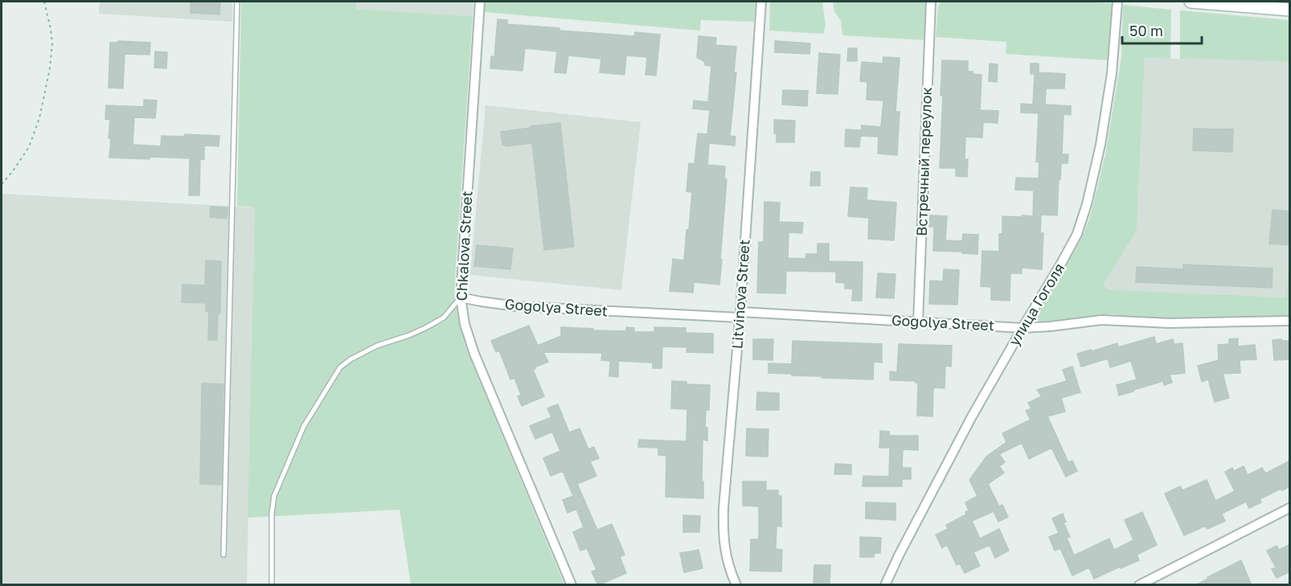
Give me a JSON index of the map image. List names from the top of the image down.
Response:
{
  "streets": {
    "street": [
      "Встречный переулок",
      "Chkalova Street",
      "Litvinova Street",
      "улица Гоголя",
      "Gogolya Street"
    ]
  },
  "crossings": [
    ["Встречный переулок", "Gogolya Street"],
    ["Chkalova Street", "Gogolya Street"],
    ["Litvinova Street", "Gogolya Street"],
    ["улица Гоголя", "Gogolya Street"]
  ],
  "scale_bar": "50 m"
}
